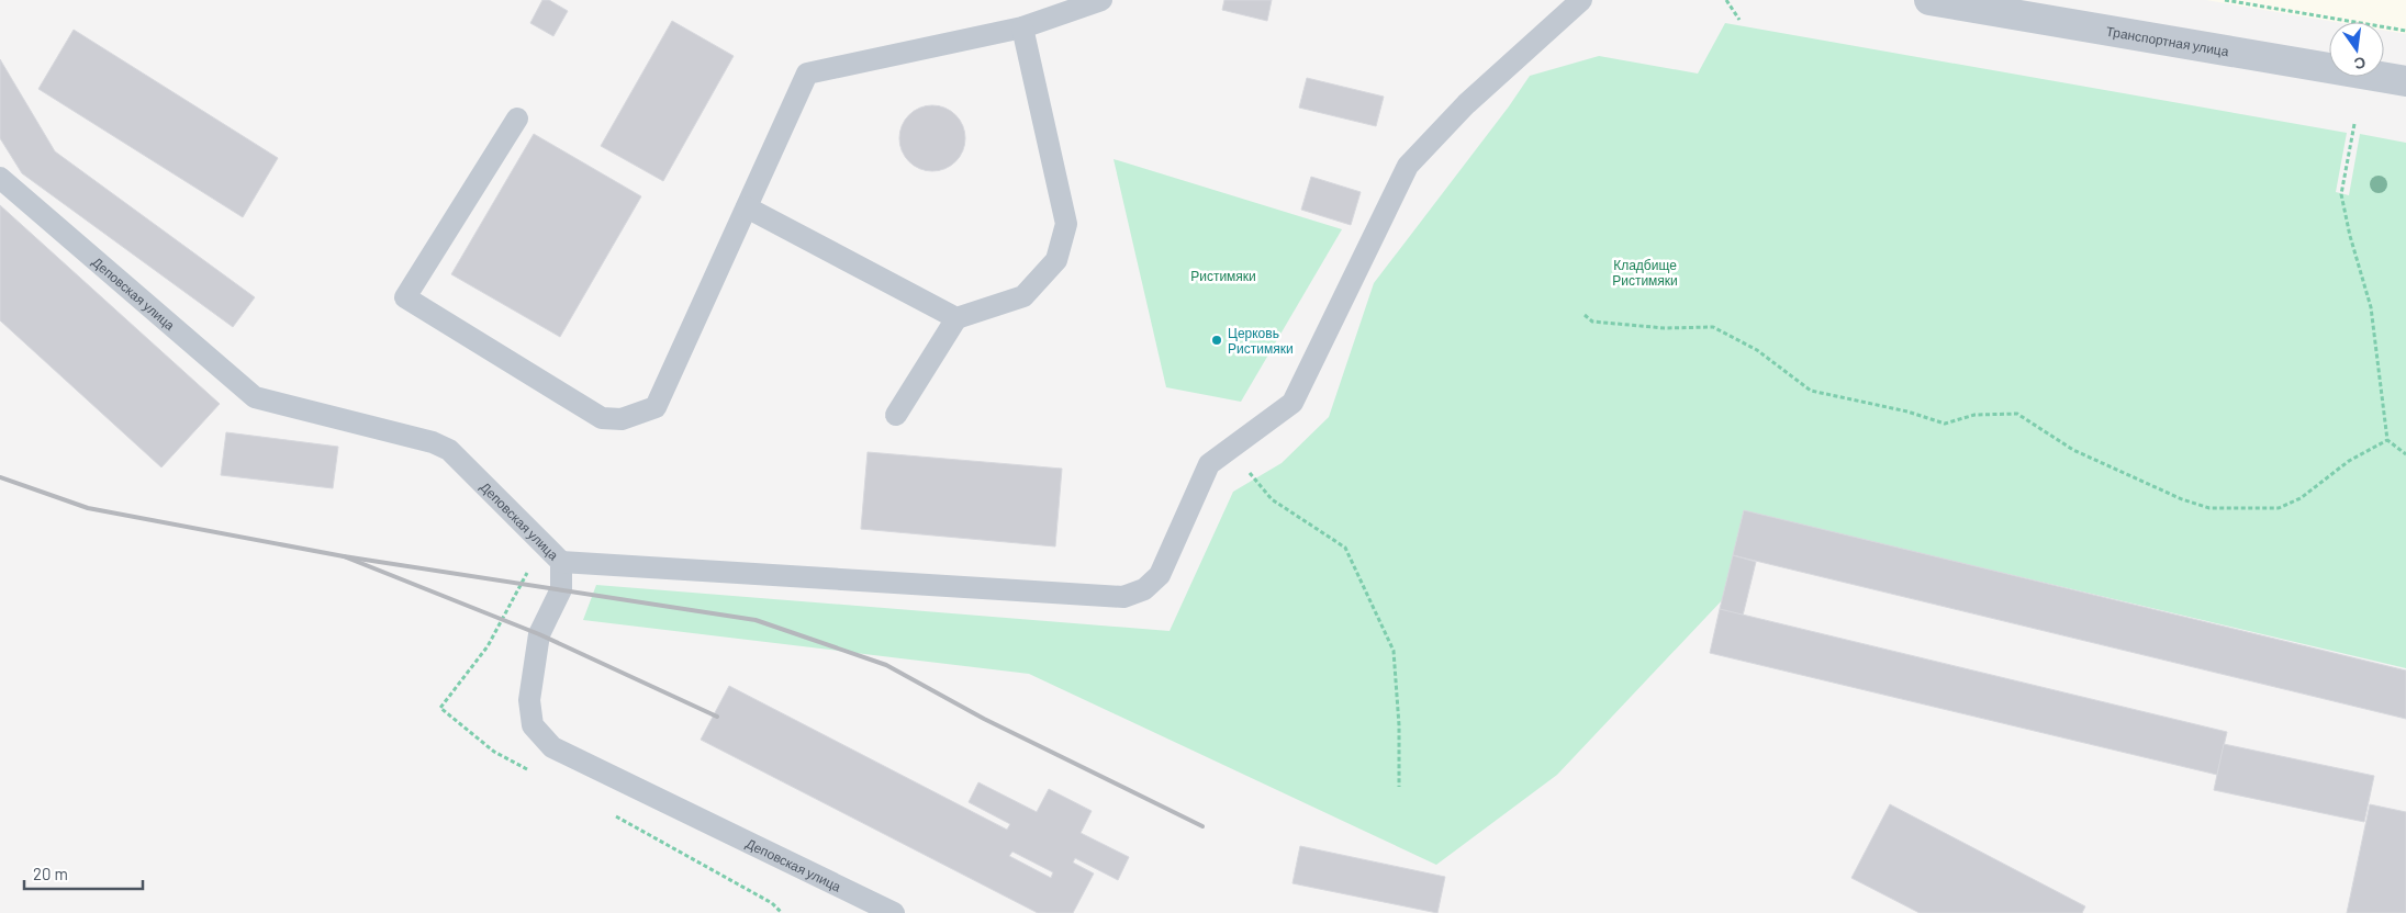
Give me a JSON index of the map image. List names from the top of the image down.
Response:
{
  "streets": {
    "street": ["Транспортная улица"],
    "lane": ["Деповская улица"]
  },
  "parks": ["Кладбище Ристимяки", "Ристимяки"],
  "places": ["Церковь Ристимяки"],
  "scale_bar": "20 m",
  "north": "bottom"
}
